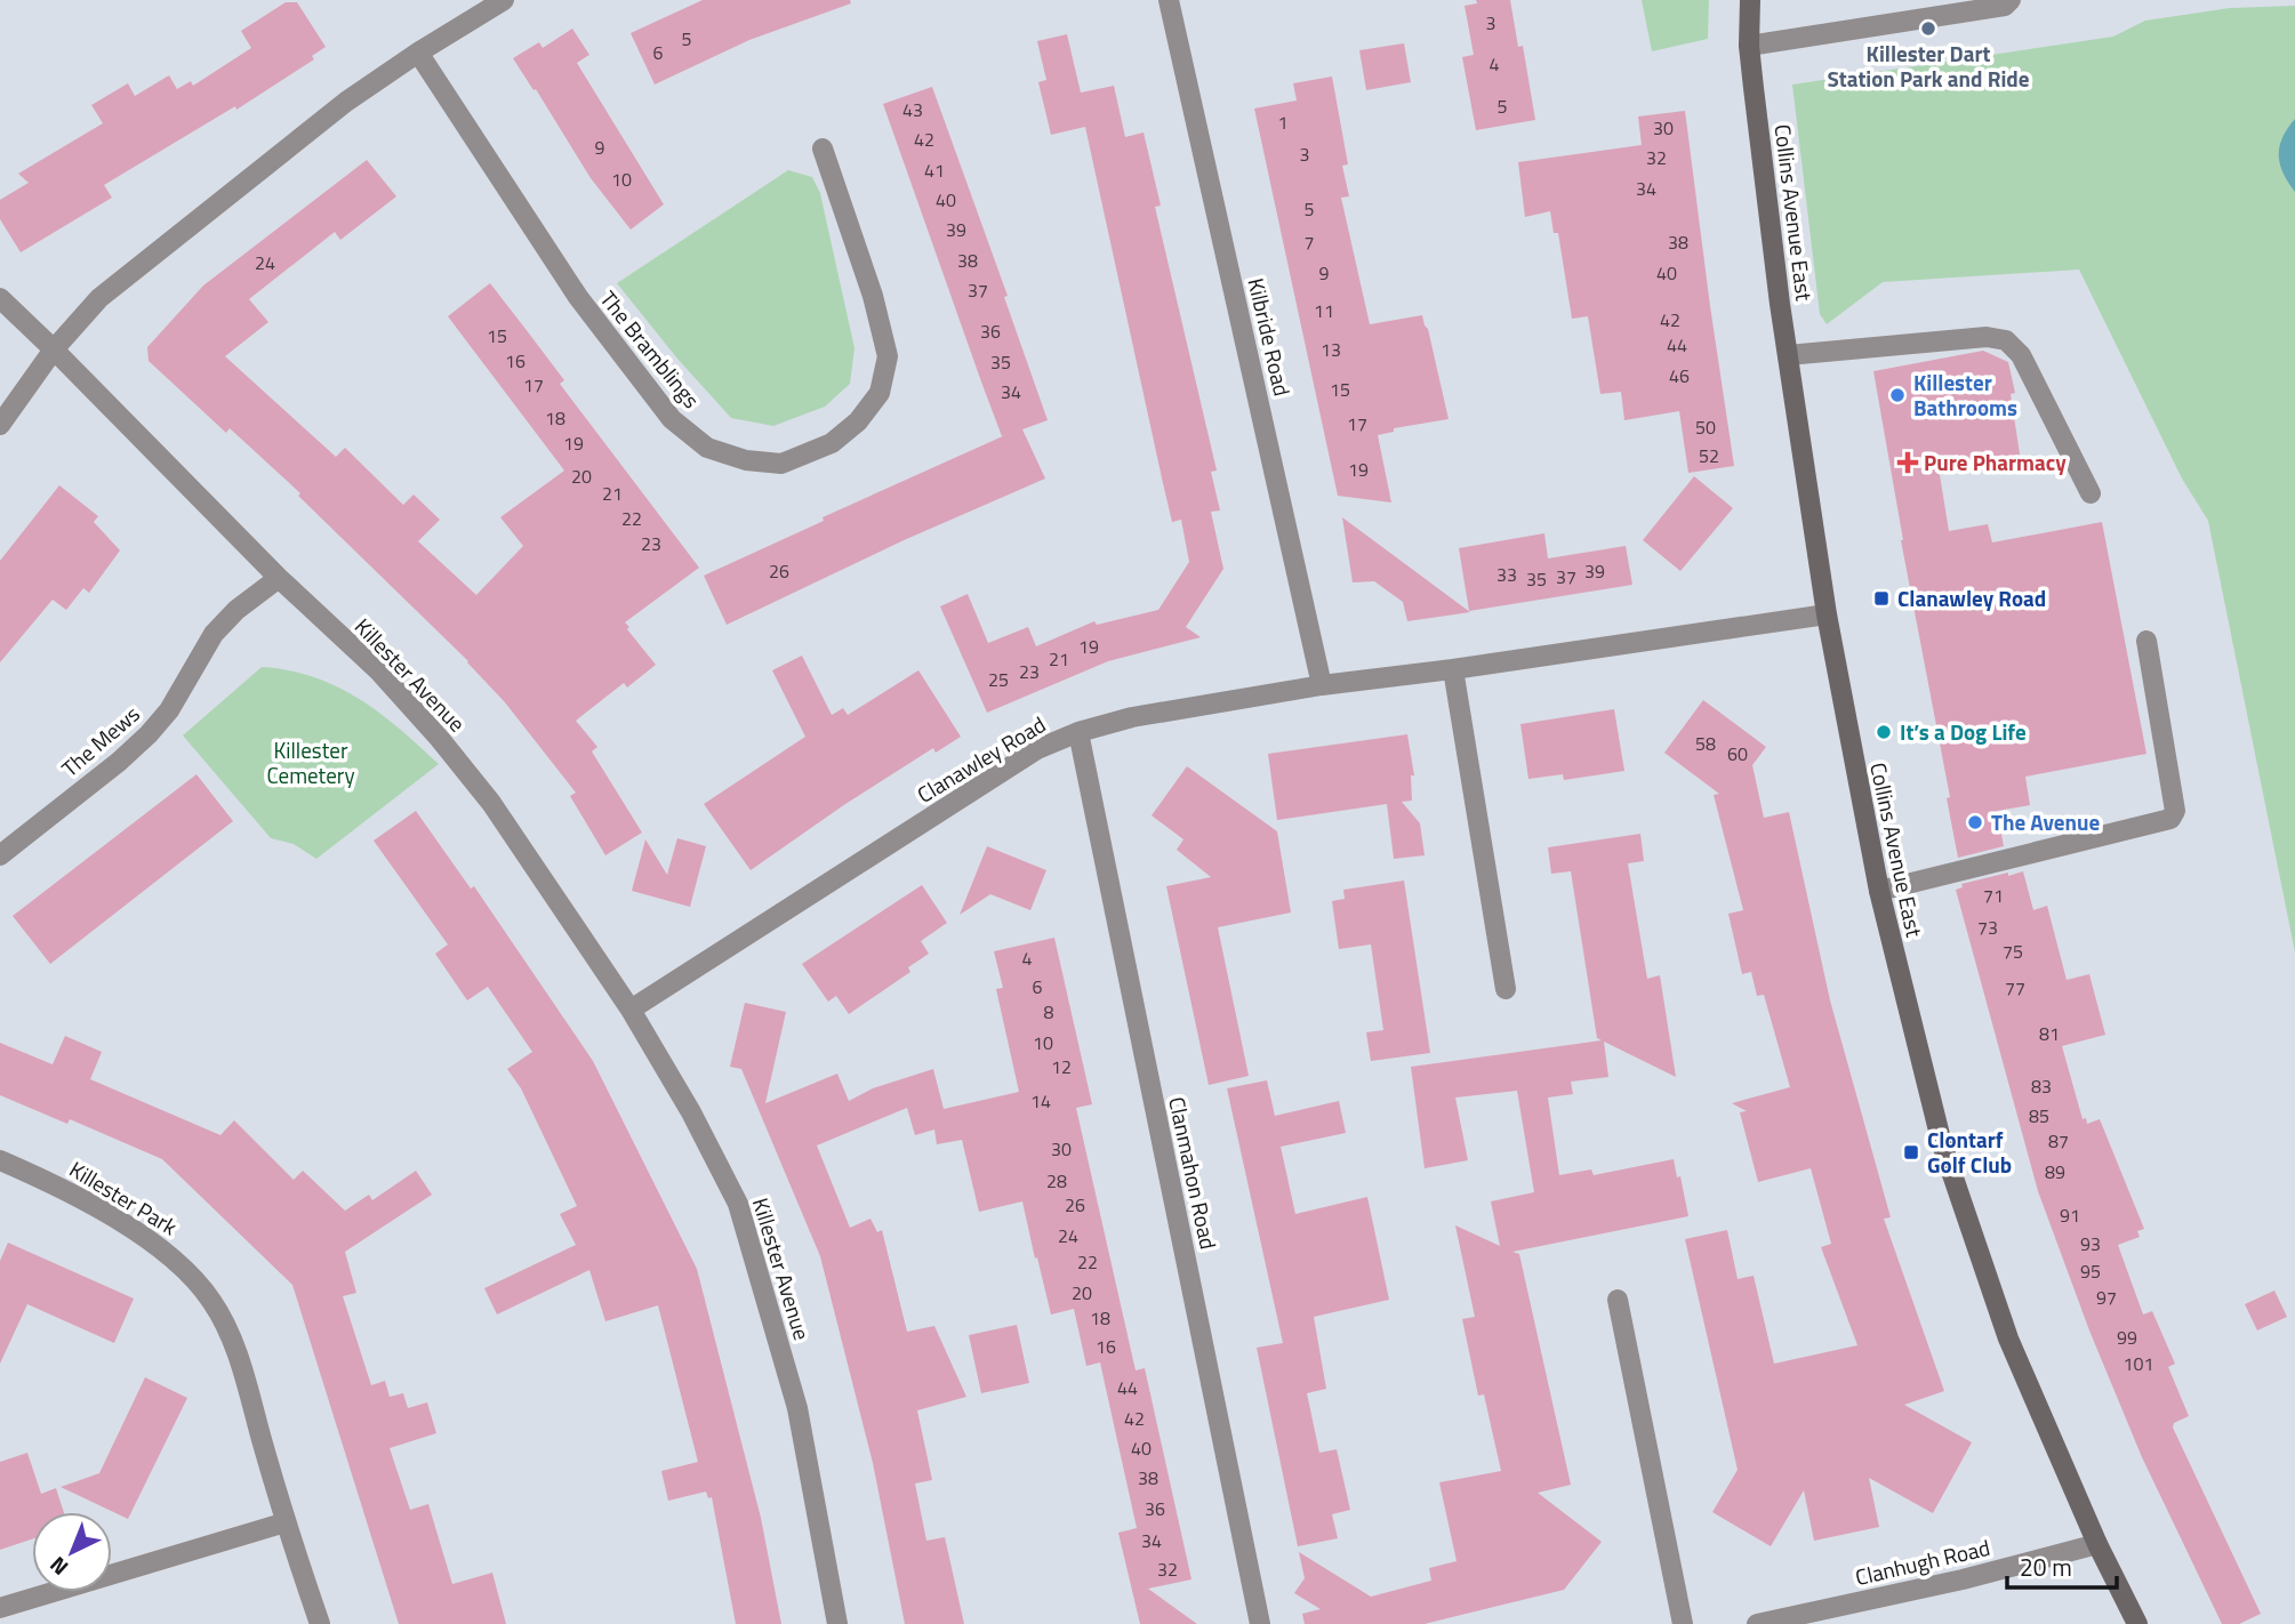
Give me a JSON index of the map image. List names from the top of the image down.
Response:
{
  "streets": {
    "main road": ["Collins Avenue East"],
    "street": [
      "Kilbride Road",
      "The Bramblings",
      "Killester Avenue",
      "The Mews",
      "Clanawley Road",
      "Clanmahon Road",
      "Killester Park",
      "Clanhugh Road"
    ]
  },
  "crossings": [
    ["Collins Avenue East", "Clanawley Road"],
    ["Collins Avenue East", "Clanhugh Road"],
    ["Kilbride Road", "Clanawley Road"],
    ["Killester Avenue", "The Mews"],
    ["Killester Avenue", "Clanawley Road"],
    ["Clanawley Road", "Clanmahon Road"]
  ],
  "parks": ["Killester Cemetery"],
  "places": {
    "other": [
      "Killester Dart Station Park and Ride",
      "Killester Bathrooms",
      "It’s a Dog Life",
      "The Avenue"
    ],
    "health": ["Pure Pharmacy"],
    "transit": ["Clanawley Road", "Clontarf Golf Club"]
  },
  "house_numbers": [
    "3",
    "5",
    "6",
    "4",
    "5",
    "43",
    "1",
    "30",
    "42",
    "9",
    "3",
    "32",
    "41",
    "10",
    "34",
    "40",
    "5",
    "39",
    "7",
    "38",
    "38",
    "24",
    "9",
    "40",
    "37",
    "11",
    "42",
    "36",
    "15",
    "44",
    "13",
    "16",
    "35",
    "46",
    "17",
    "15",
    "34",
    "18",
    "17",
    "50",
    "19",
    "52",
    "19",
    "20",
    "21",
    "22",
    "23",
    "26",
    "39",
    "33",
    "37",
    "35",
    "19",
    "21",
    "23",
    "25",
    "58",
    "60",
    "71",
    "73",
    "75",
    "4",
    "6",
    "77",
    "8",
    "81",
    "10",
    "12",
    "83",
    "14",
    "85",
    "87",
    "30",
    "89",
    "28",
    "26",
    "91",
    "24",
    "93",
    "22",
    "95",
    "20",
    "97",
    "18",
    "99",
    "16",
    "101",
    "44",
    "42",
    "40",
    "38",
    "36",
    "34",
    "32"
  ],
  "scale_bar": "20 m",
  "north": "bottom left"
}
